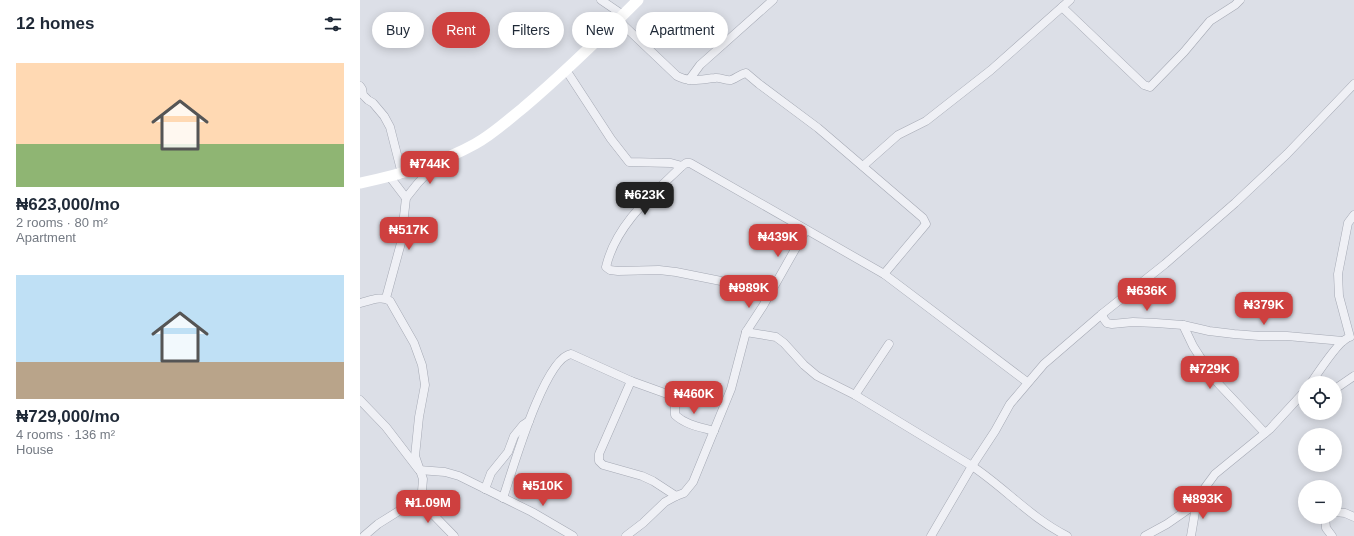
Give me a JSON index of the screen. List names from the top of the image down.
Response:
{
  "page": {
    "heading": "12 homes",
    "chip": [
      "Buy",
      "Rent",
      "Filters",
      "New",
      "Apartment"
    ],
    "list": [
      {
        "name": "₦623,000/mo",
        "note": "2 rooms · 80 m² · Apartment"
      },
      {
        "name": "₦729,000/mo",
        "note": "4 rooms · 136 m² · House"
      }
    ],
    "price": [
      "₦744K",
      "₦623K",
      "₦517K",
      "₦439K",
      "₦989K",
      "₦636K",
      "₦379K",
      "₦729K",
      "₦460K",
      "₦510K",
      "₦893K",
      "₦1.09M"
    ],
    "map_buttons": ["+", "−"]
  }
}
